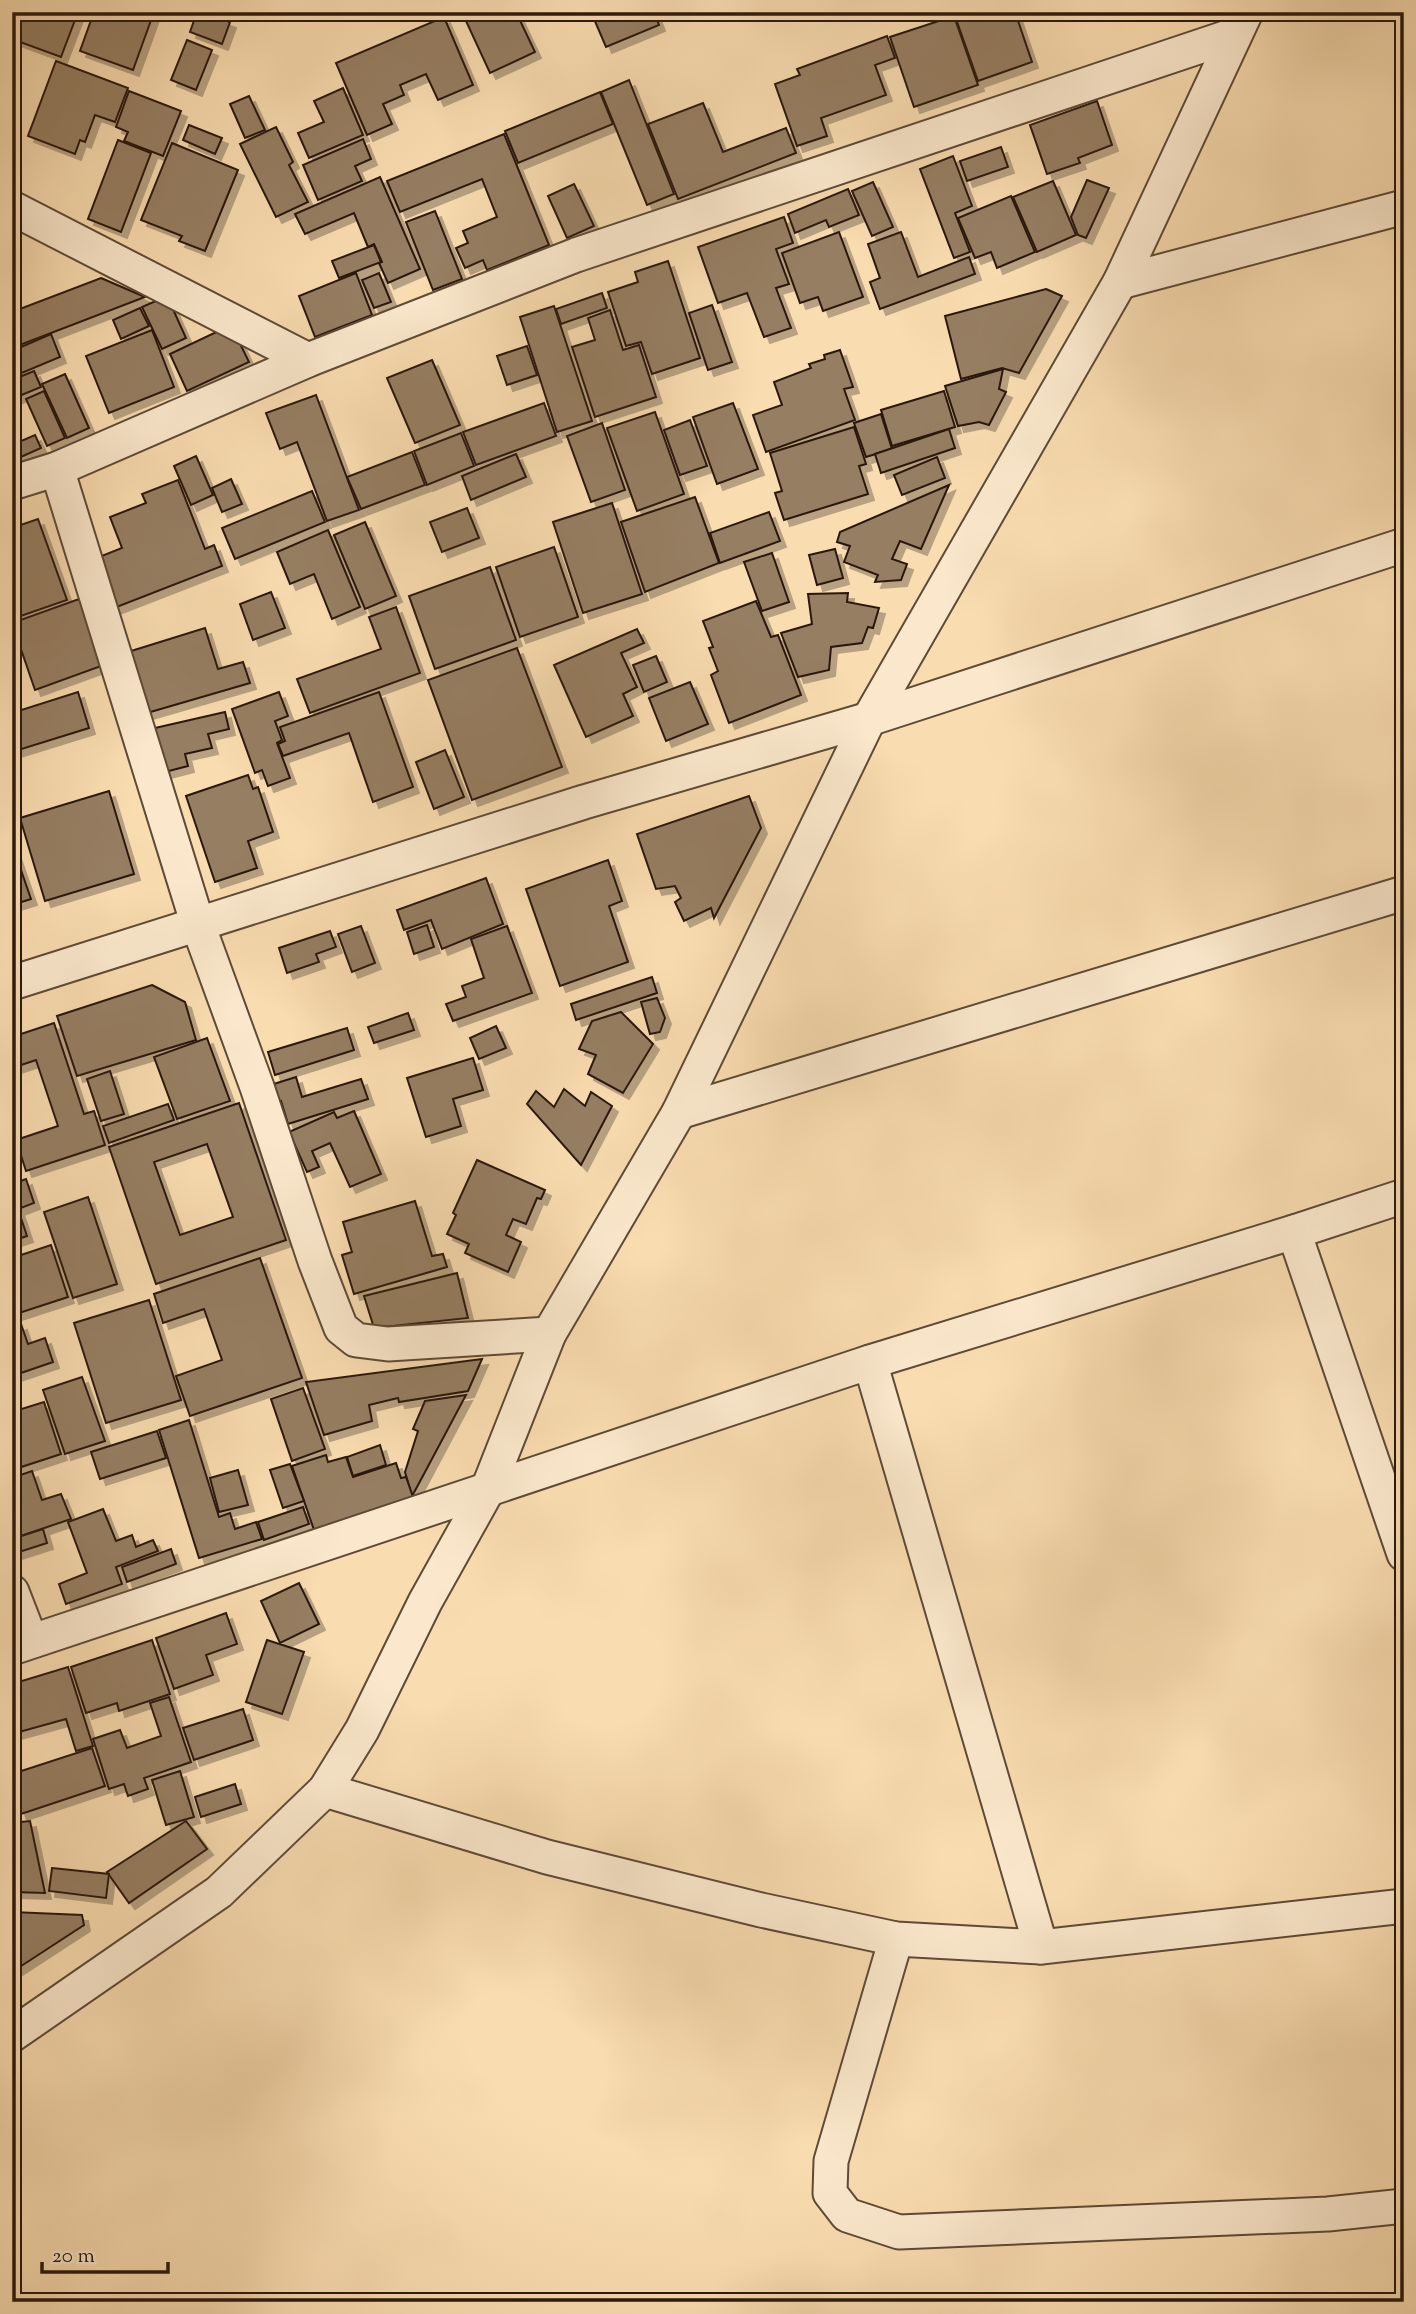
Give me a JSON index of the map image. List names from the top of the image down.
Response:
{
  "scale_bar": "20 m"
}
